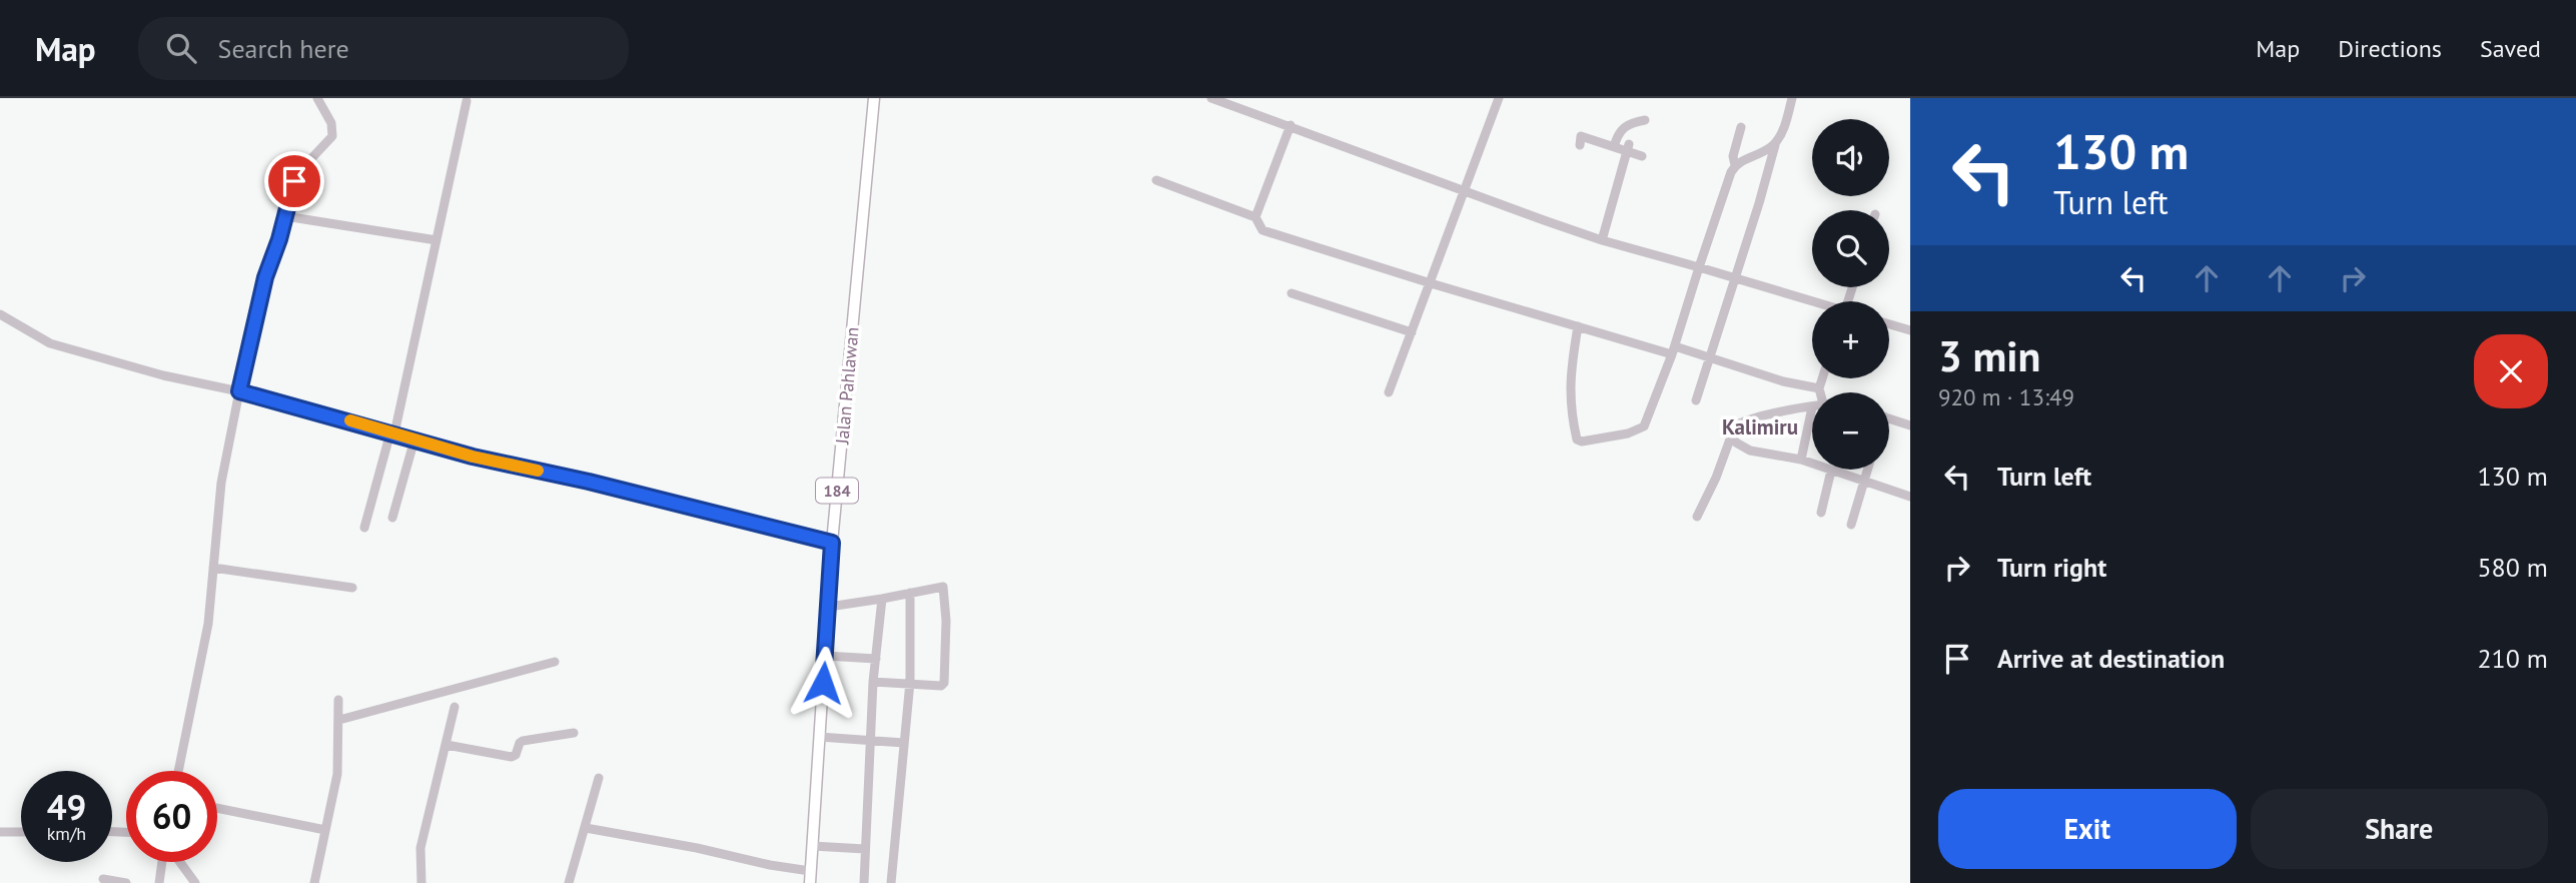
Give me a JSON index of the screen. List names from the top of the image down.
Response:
{
  "streets": {
    "main road": ["Jalan Pahlawan", "184"]
  },
  "districts": ["Kalimiru"],
  "page": {
    "header": "Map",
    "search": "Search here",
    "nav": ["Map", "Directions", "Saved"],
    "turn": ["130 m", "Turn left"],
    "map_buttons": ["+", "−"],
    "heading": ["3 min", "920 m · 13:49"],
    "list": [
      {
        "name": "Turn left",
        "value": "130 m"
      },
      {
        "name": "Turn right",
        "value": "580 m"
      },
      {
        "name": "Arrive at destination",
        "value": "210 m"
      }
    ],
    "speed": "49 km/h",
    "limit": "60",
    "buttons": ["Exit", "Share"]
  }
}
